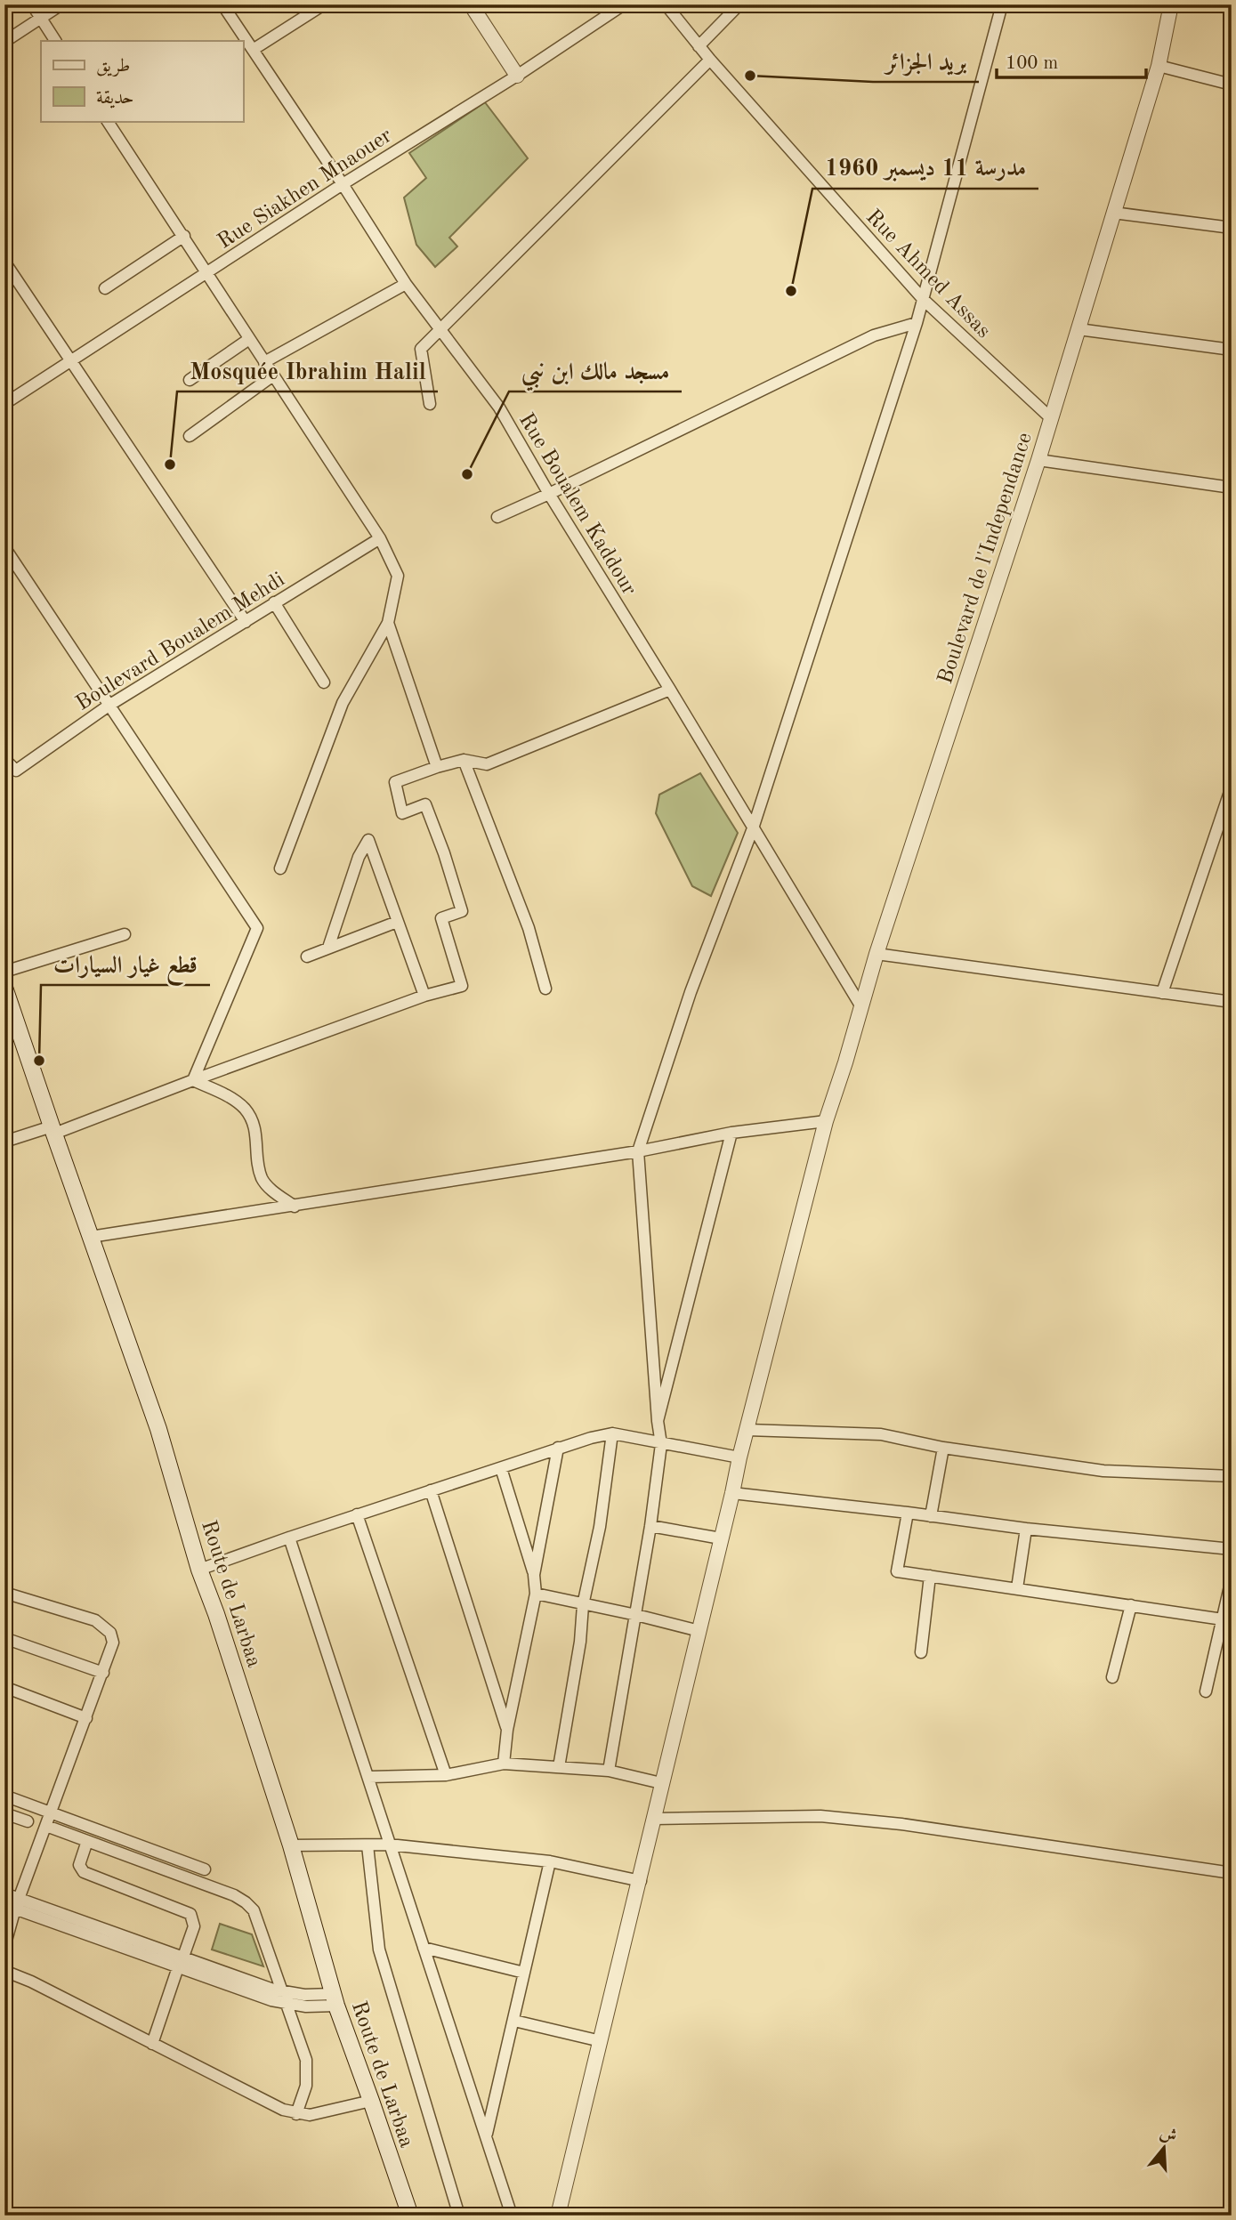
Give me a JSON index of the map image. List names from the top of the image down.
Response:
{
  "streets": {
    "main road": ["Route de Larbaa"],
    "street": [
      "Rue Siakhen Mnaouer",
      "Rue Ahmed Assas",
      "Rue Boualem Kaddour",
      "Boulevard de l'Independance",
      "Boulevard Boualem Mehdi"
    ]
  },
  "crossings": [
    ["Rue Siakhen Mnaouer", "Rue Boualem Kaddour"],
    ["Rue Ahmed Assas", "Boulevard de l'Independance"],
    ["Rue Boualem Kaddour", "Boulevard de l'Independance"]
  ],
  "places": [
    "بريد الجزائر",
    "مدرسة 11 ديسمبر 1960",
    "Mosquée Ibrahim Halil",
    "مسجد مالك ابن نبي",
    "قطع غيار السيارات"
  ],
  "legend": ["طريق", "حديقة"],
  "scale_bar": "100 m",
  "north": "top"
}
